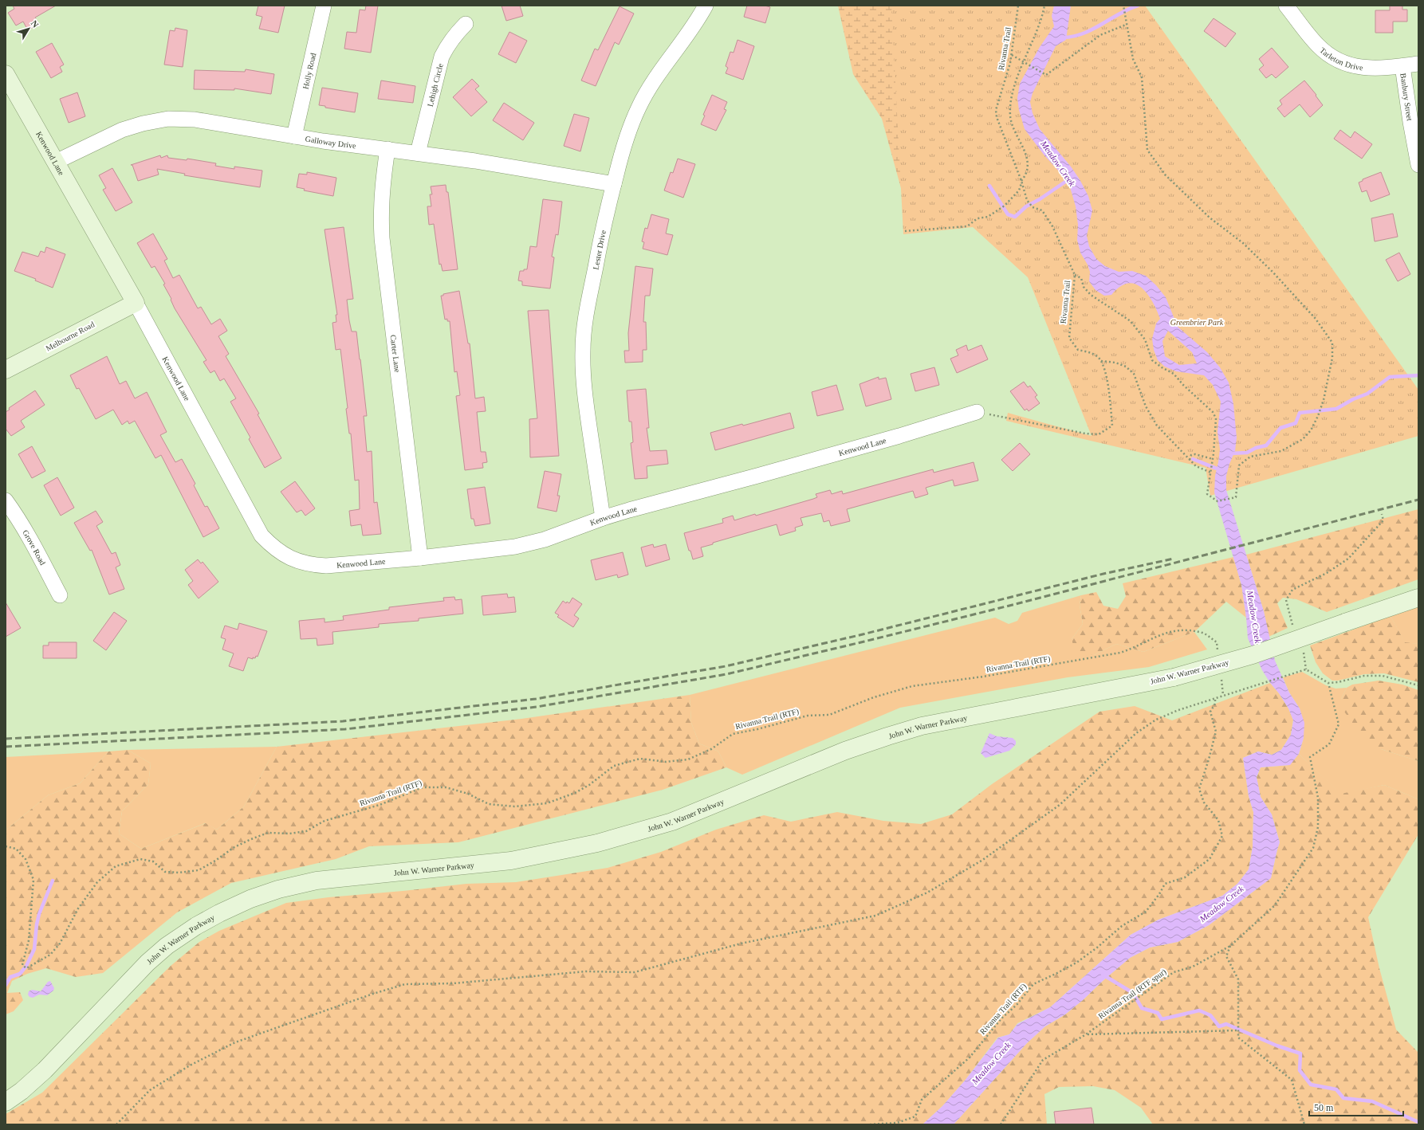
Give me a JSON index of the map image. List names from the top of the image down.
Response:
{
  "streets": {
    "main road": ["Kenwood Lane", "Melbourne Road", "John W. Warner Parkway"],
    "street": [
      "Tarleton Drive",
      "Holly Road",
      "Lehigh Circle",
      "Banbury Street",
      "Galloway Drive",
      "Lester Drive",
      "Carter Lane",
      "Grove Road"
    ],
    "path": ["Rivanna Trail", "Rivanna Trail (RTF)", "Rivanna Trail (RTF spur)"]
  },
  "crossings": [
    ["Tarleton Drive", "Banbury Street"],
    ["Holly Road", "Galloway Drive"],
    ["Lehigh Circle", "Galloway Drive"],
    ["Galloway Drive", "Kenwood Lane"],
    ["Galloway Drive", "Lester Drive"],
    ["Galloway Drive", "Carter Lane"],
    ["Kenwood Lane", "Lester Drive"],
    ["Kenwood Lane", "Melbourne Road"],
    ["Kenwood Lane", "Carter Lane"]
  ],
  "water": ["Meadow Creek"],
  "parks": ["Greenbrier Park"],
  "scale_bar": "50 m",
  "north": "top right"
}
